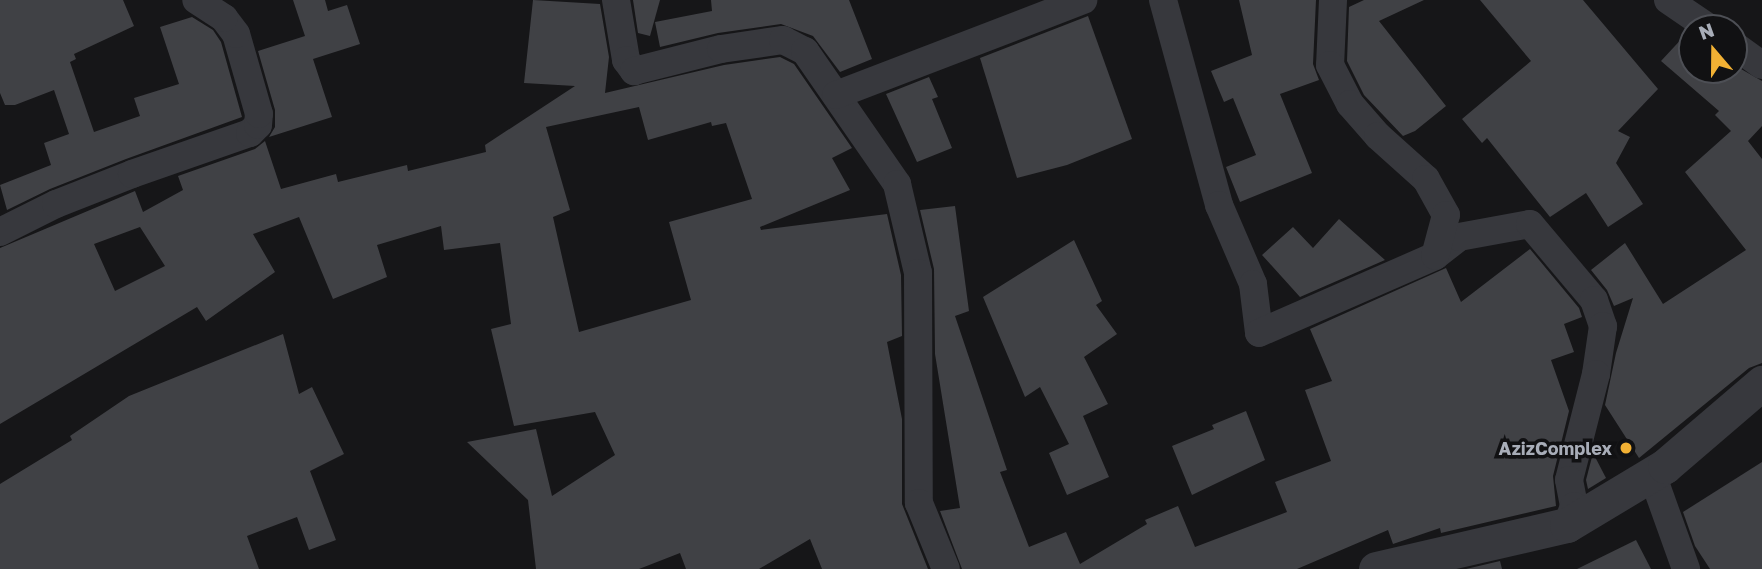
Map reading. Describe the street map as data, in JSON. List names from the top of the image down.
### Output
{
  "places": ["AzizComplex"],
  "north": "top"
}
